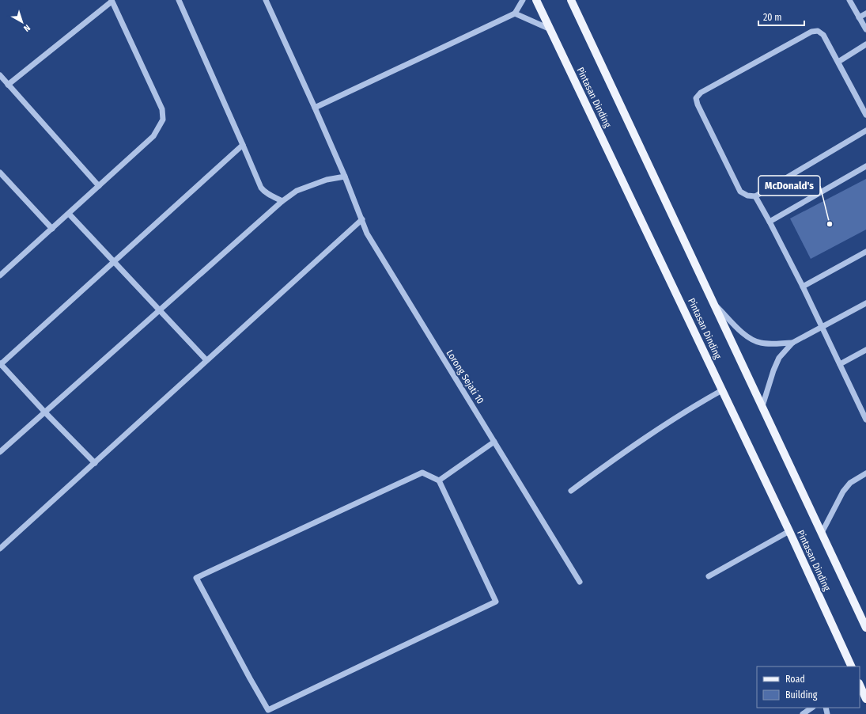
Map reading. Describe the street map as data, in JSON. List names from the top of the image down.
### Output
{
  "streets": {
    "main road": ["Pintasan Dinding"],
    "street": ["Lorong Sejati 10"]
  },
  "places": ["McDonald's"],
  "legend": ["Road", "Building"],
  "scale_bar": "20 m",
  "north": "bottom right"
}
